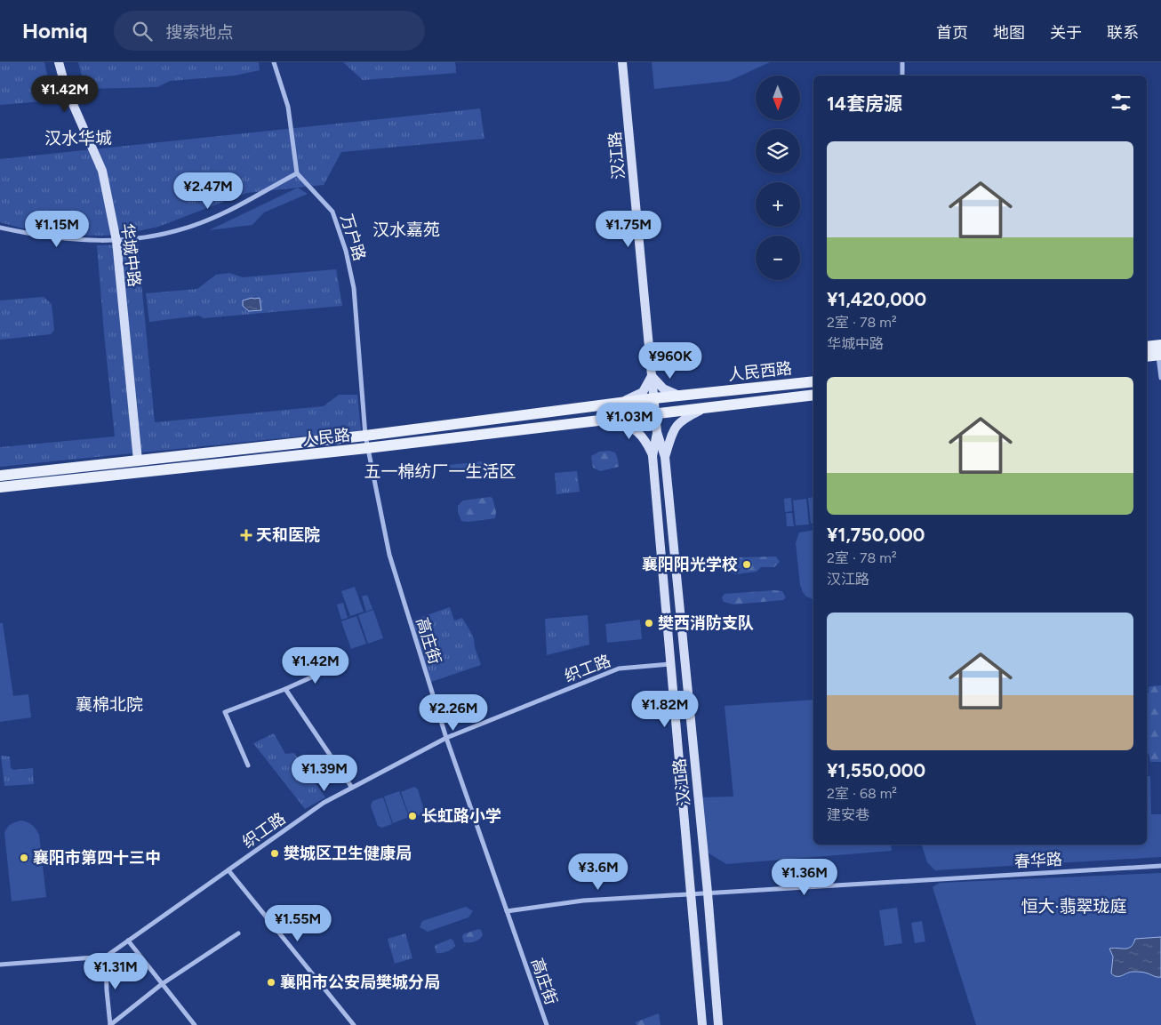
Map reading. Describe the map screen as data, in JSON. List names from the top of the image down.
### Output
{
  "streets": {
    "main road": [
      "汉江路",
      "华城中路",
      "人民西路",
      "人民路"
    ],
    "street": [
      "万户路",
      "高庄街",
      "织工路",
      "春华路"
    ]
  },
  "crossings": [
    ["汉江路", "人民西路"],
    ["汉江路", "人民路"],
    ["汉江路", "织工路"],
    ["汉江路", "春华路"],
    ["万户路", "人民路"],
    ["万户路", "高庄街"],
    ["华城中路", "人民路"],
    ["人民西路", "人民路"],
    ["人民路", "高庄街"],
    ["高庄街", "织工路"]
  ],
  "districts": [
    "汉水华城",
    "汉水嘉苑",
    "五一棉纺厂一生活区",
    "襄棉北院",
    "恒大·翡翠珑庭"
  ],
  "places": {
    "health": ["天和医院"],
    "other": [
      "襄阳阳光学校",
      "樊西消防支队",
      "长虹路小学",
      "樊城区卫生健康局",
      "襄阳市第四十三中",
      "襄阳市公安局樊城分局"
    ]
  },
  "north": "bottom",
  "page": {
    "header": "Homiq",
    "search": "搜索地点",
    "nav": [
      "首页",
      "地图",
      "关于",
      "联系"
    ],
    "map_buttons": ["+", "−"],
    "price": [
      "¥1.42M",
      "¥2.47M",
      "¥1.15M",
      "¥1.75M",
      "¥960K",
      "¥1.03M",
      "¥1.42M",
      "¥1.82M",
      "¥2.26M",
      "¥1.39M",
      "¥3.6M",
      "¥1.36M",
      "¥1.55M",
      "¥1.31M"
    ],
    "heading": "14套房源",
    "list": [
      {
        "name": "¥1,420,000",
        "note": "2室 · 78 m² · 华城中路"
      },
      {
        "name": "¥1,750,000",
        "note": "2室 · 78 m² · 汉江路"
      },
      {
        "name": "¥1,550,000",
        "note": "2室 · 68 m² · 建安巷"
      }
    ]
  }
}
